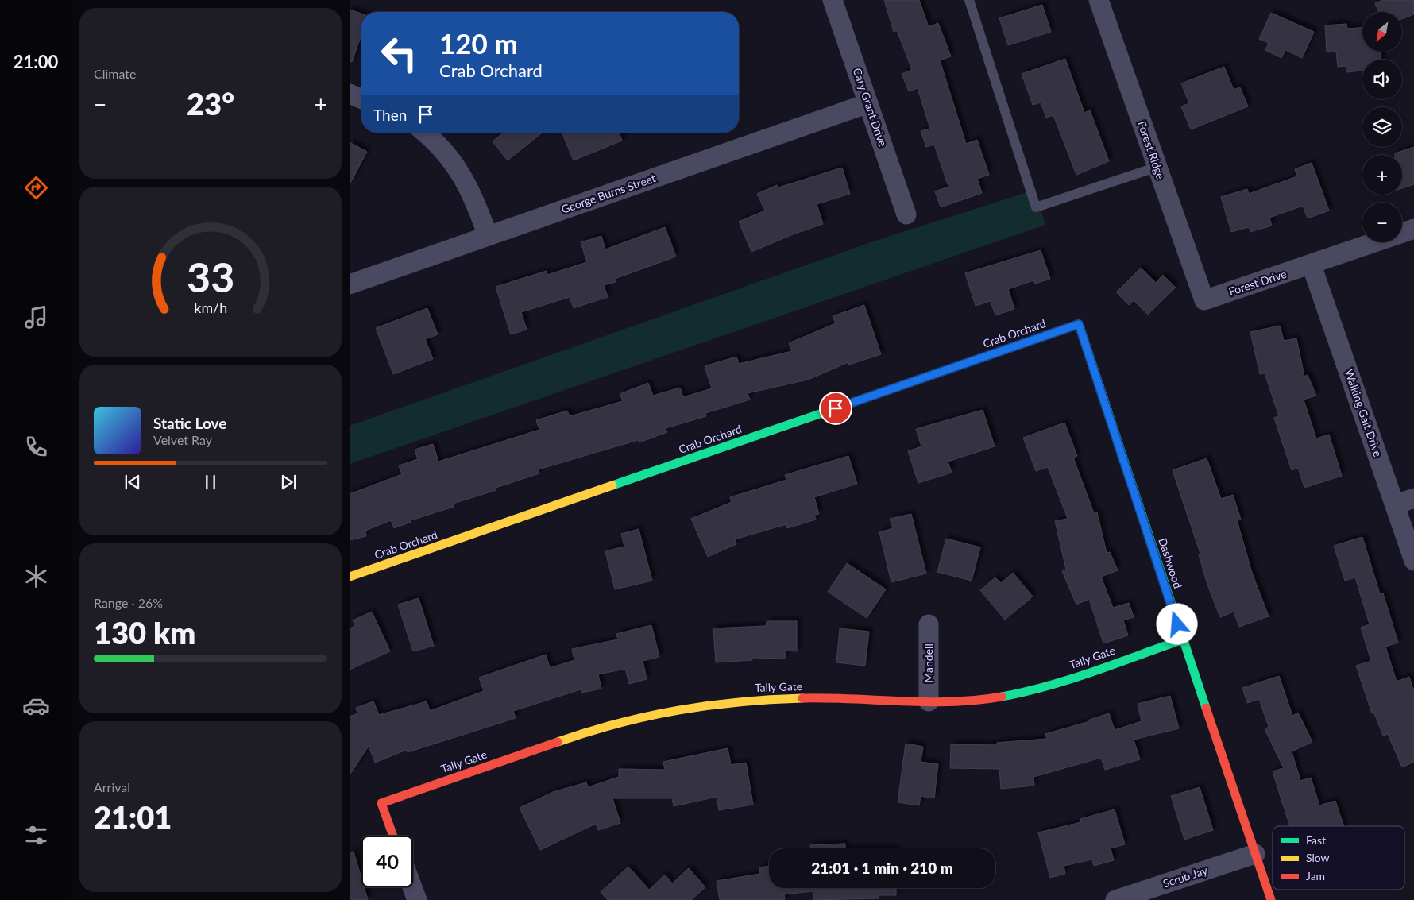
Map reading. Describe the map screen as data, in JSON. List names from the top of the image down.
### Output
{
  "streets": {
    "street": [
      "Cary Grant Drive",
      "Forest Ridge",
      "George Burns Street",
      "Forest Drive",
      "Crab Orchard",
      "Walking Gait Drive",
      "Dashwood",
      "Tally Gate",
      "Mandell",
      "Scrub Jay"
    ]
  },
  "crossings": [
    ["Cary Grant Drive", "George Burns Street"],
    ["Forest Ridge", "Forest Drive"],
    ["Forest Drive", "Walking Gait Drive"],
    ["Crab Orchard", "Dashwood"],
    ["Dashwood", "Tally Gate"],
    ["Dashwood", "Scrub Jay"],
    ["Tally Gate", "Mandell"]
  ],
  "legend": ["Fast", "Slow", "Jam"],
  "north": "bottom left",
  "page": {
    "tabs": "21:00",
    "tile": [
      "Climate",
      ["Range · 26%", "130 km"],
      ["Arrival", "21:01"]
    ],
    "map_buttons": ["+", "−"],
    "turn": ["120 m", "Crab Orchard"],
    "heat": ["−", "23°", "+"],
    "then": "Then",
    "song": ["Static Love", "Velvet Ray"],
    "limit": "40",
    "trip": "21:01 · 1 min · 210 m",
    "gauge": ["33", "km/h"]
  }
}
